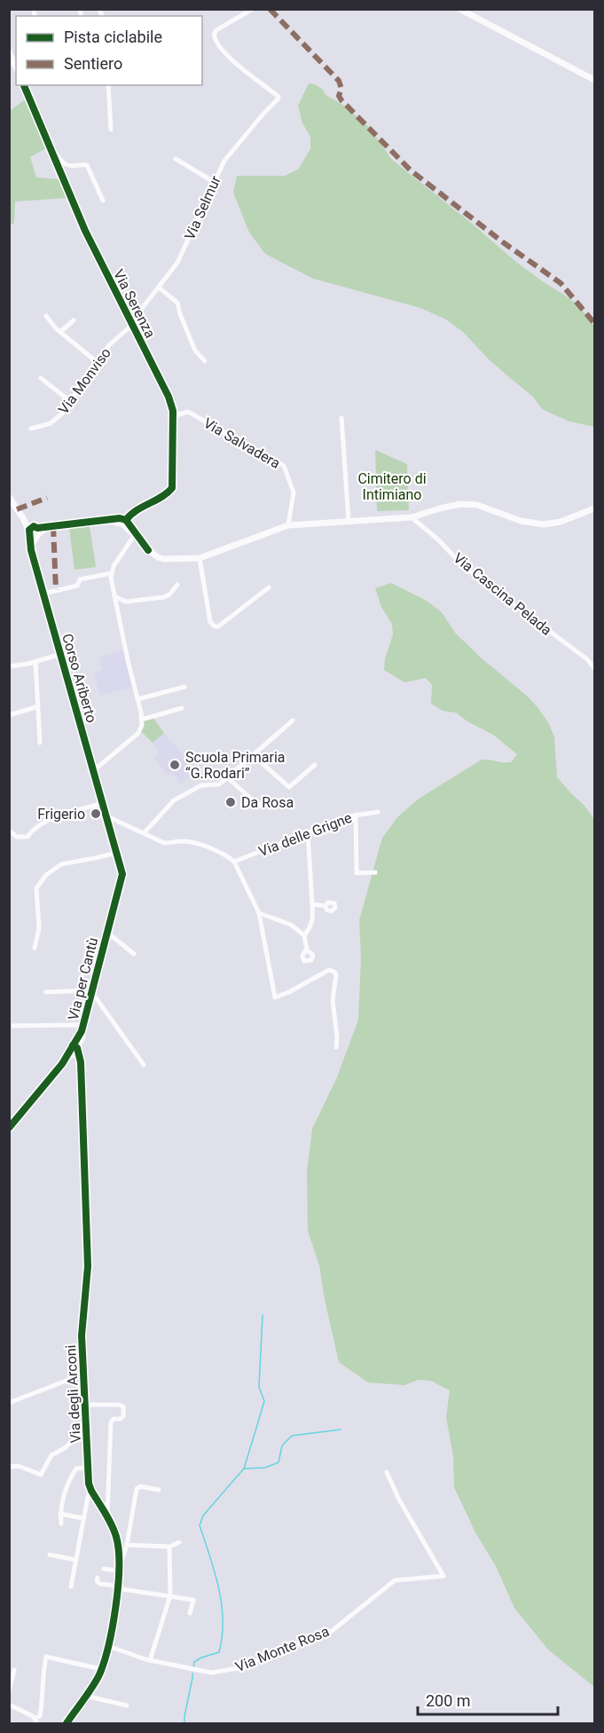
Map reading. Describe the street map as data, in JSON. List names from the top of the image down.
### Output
{
  "streets": {
    "street": [
      "Via Selmur",
      "Via Serenza",
      "Via Monviso",
      "Via Salvadera",
      "Via Cascina Pelada",
      "Corso Ariberto",
      "Via delle Grigne",
      "Via per Cantù",
      "Via degli Arconi",
      "Via Monte Rosa"
    ]
  },
  "crossings": [
    ["Via Selmur", "Via Serenza"],
    ["Via Selmur", "Via Monviso"],
    ["Via Serenza", "Via Monviso"],
    ["Via Serenza", "Via Salvadera"],
    ["Corso Ariberto", "Via per Cantù"],
    ["Via per Cantù", "Via degli Arconi"],
    ["Via degli Arconi", "Via Monte Rosa"]
  ],
  "parks": ["Cimitero di Intimiano"],
  "places": ["Scuola Primaria “G.Rodari”", "Da Rosa", "Frigerio"],
  "legend": ["Pista ciclabile", "Sentiero"],
  "scale_bar": "200 m"
}
